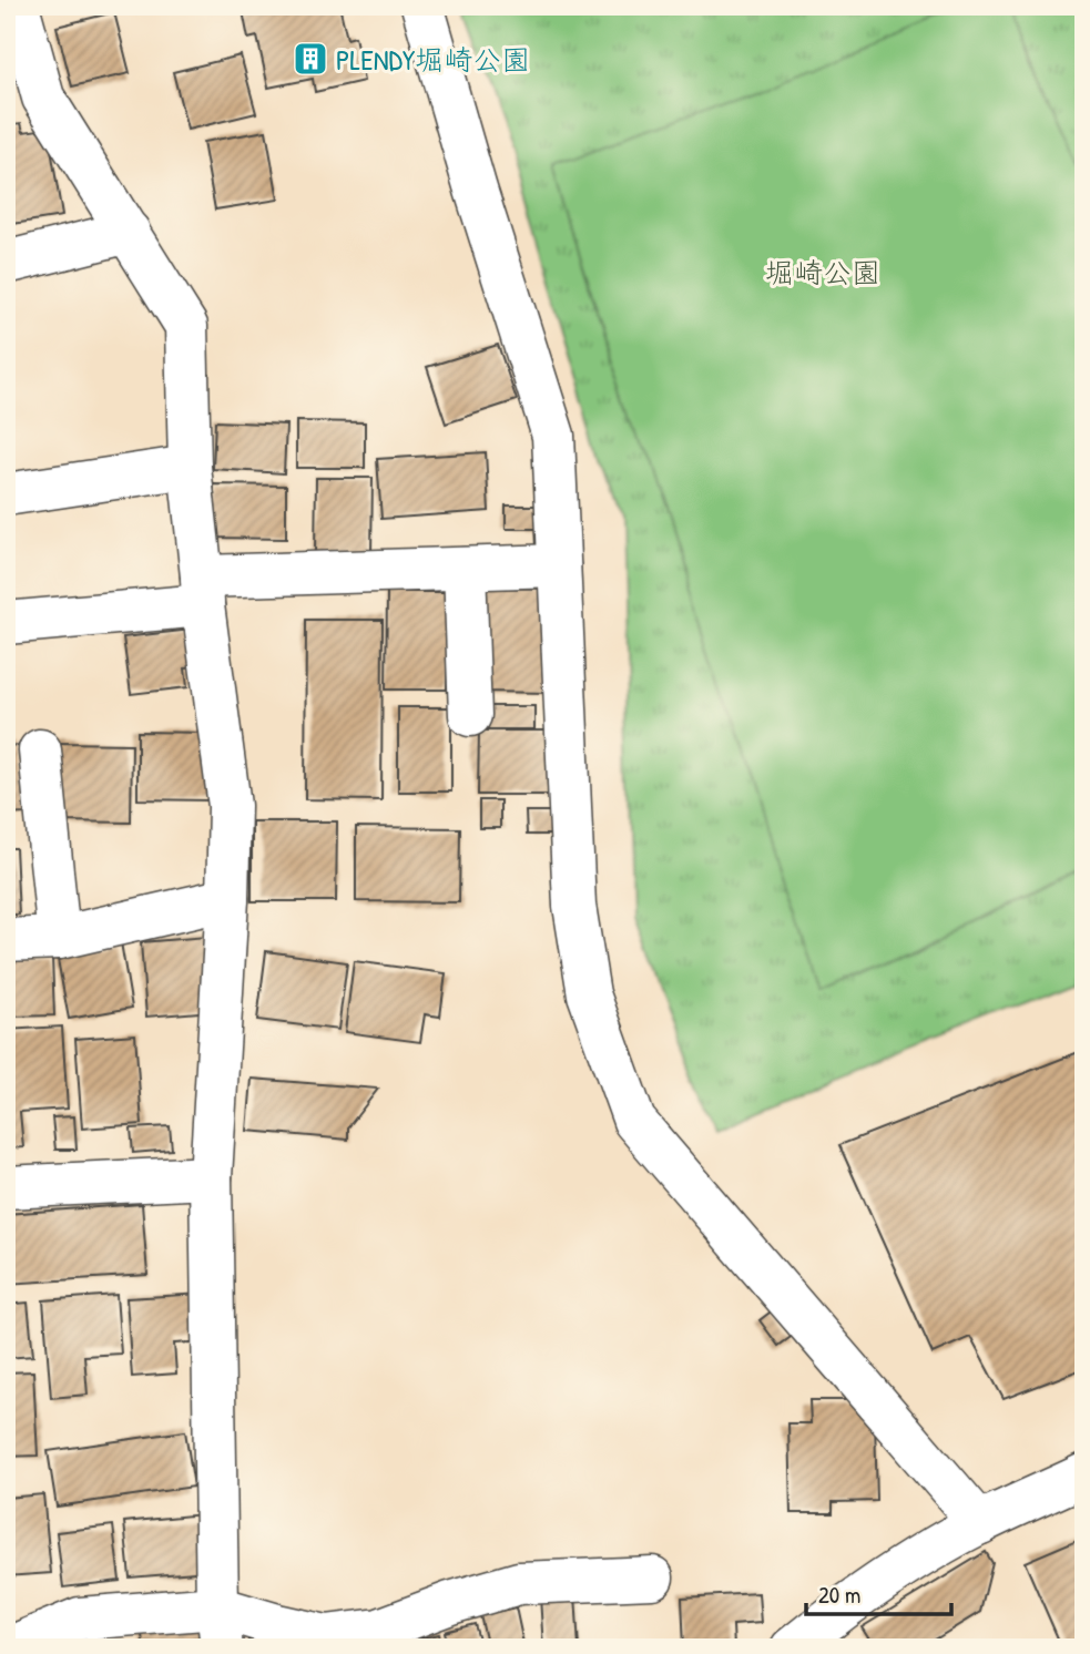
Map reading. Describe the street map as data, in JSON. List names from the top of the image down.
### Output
{
  "parks": ["堀崎公園"],
  "places": {
    "building": ["PLENDY堀崎公園"]
  },
  "scale_bar": "20 m"
}
